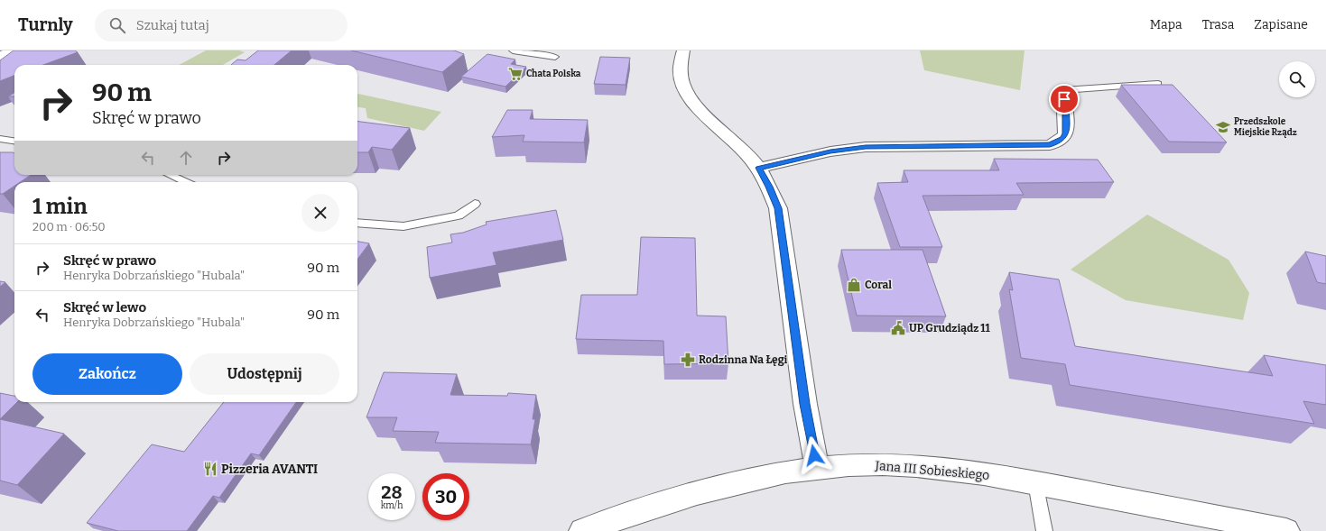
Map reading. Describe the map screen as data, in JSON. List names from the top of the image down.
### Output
{
  "streets": {
    "street": ["Jana III Sobieskiego"]
  },
  "places": {
    "supermarket": ["Chata Polska"],
    "school or university": ["Przedszkole Miejskie Rządz"],
    "shop": ["Coral"],
    "public building": ["UP Grudziądz 11"],
    "pharmacy": ["Rodzinna Na Łęgi"],
    "restaurant": ["Pizzeria AVANTI"]
  },
  "page": {
    "header": "Turnly",
    "search": "Szukaj tutaj",
    "nav": ["Mapa", "Trasa", "Zapisane"],
    "turn": ["90 m", "Skręć w prawo"],
    "heading": ["1 min", "200 m · 06:50"],
    "list": [
      {
        "name": "Skręć w prawo",
        "note": "Henryka Dobrzańskiego \"Hubala\"",
        "value": "90 m"
      },
      {
        "name": "Skręć w lewo",
        "note": "Henryka Dobrzańskiego \"Hubala\"",
        "value": "90 m"
      }
    ],
    "buttons": ["Zakończ", "Udostępnij"],
    "speed": "28 km/h",
    "limit": "30"
  }
}
